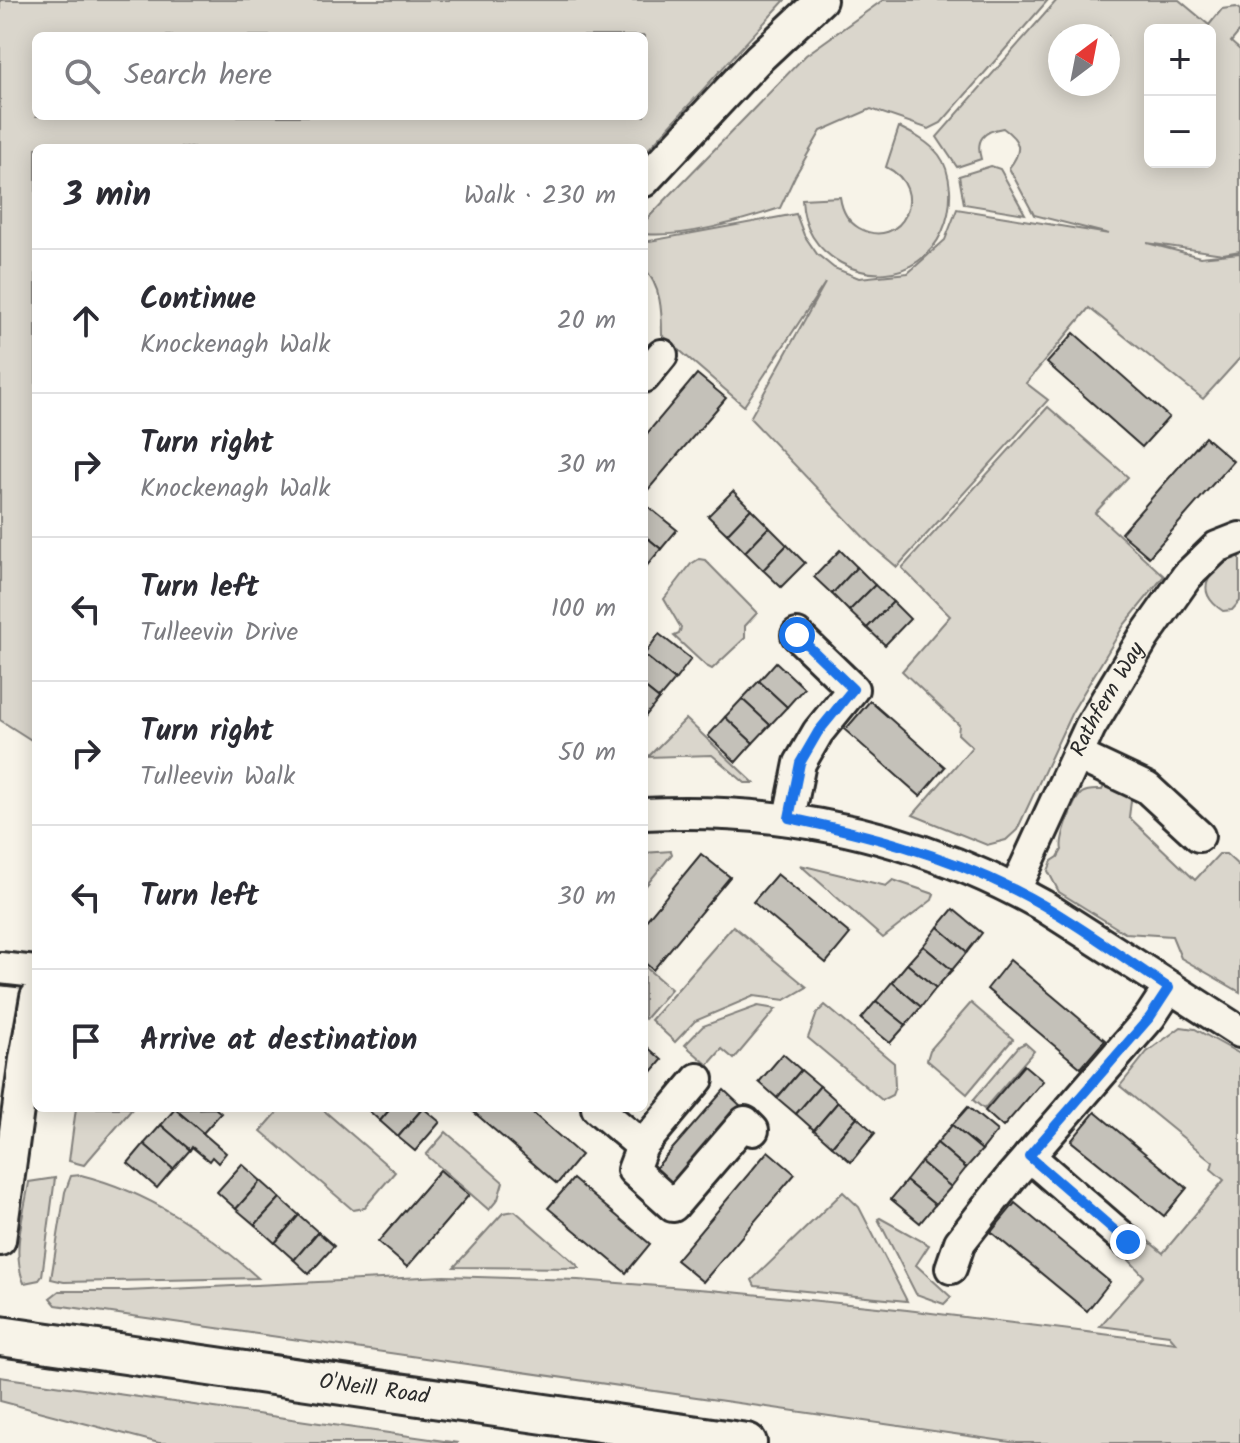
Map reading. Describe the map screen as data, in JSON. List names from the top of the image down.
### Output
{
  "streets": {
    "main road": ["O'Neill Road"],
    "street": ["Rathfern Way"]
  },
  "north": "top right",
  "page": {
    "map_buttons": ["+", "−"],
    "search": "Search here",
    "heading": ["3 min", "Walk · 230 m"],
    "list": [
      ["Continue", "Knockenagh Walk", "20 m"],
      ["Turn right", "Knockenagh Walk", "30 m"],
      ["Turn left", "Tulleevin Drive", "100 m"],
      ["Turn right", "Tulleevin Walk", "50 m"],
      ["Turn left", "30 m"],
      "Arrive at destination"
    ]
  }
}
